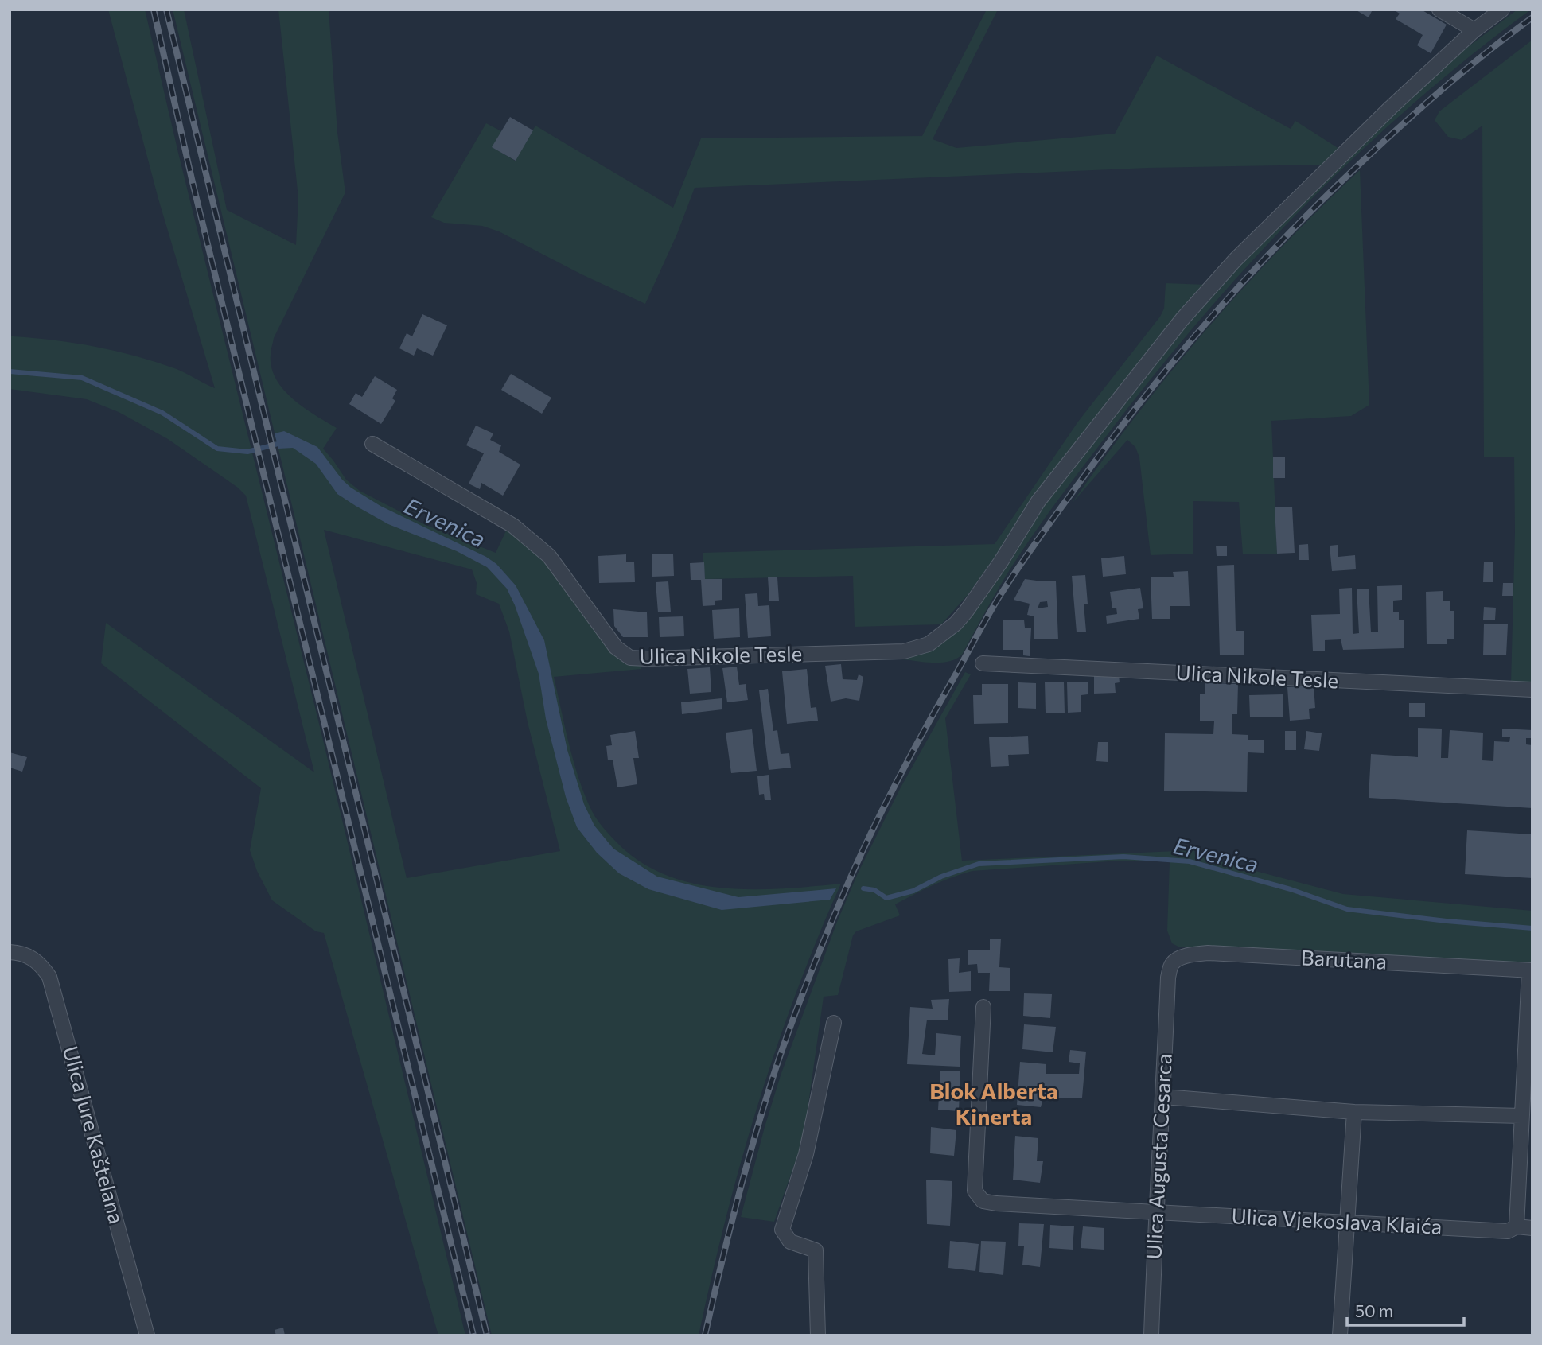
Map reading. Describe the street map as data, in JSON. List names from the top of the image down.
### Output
{
  "streets": {
    "street": [
      "Ulica Nikole Tesle",
      "Barutana",
      "Ulica Jure Kaštelana",
      "Ulica Augusta Cesarca",
      "Ulica Vjekoslava Klaića"
    ]
  },
  "crossings": [
    ["Barutana", "Ulica Augusta Cesarca"],
    ["Ulica Augusta Cesarca", "Ulica Vjekoslava Klaića"]
  ],
  "districts": ["Blok Alberta Kinerta"],
  "water": ["Ervenica"],
  "scale_bar": "50 m"
}
